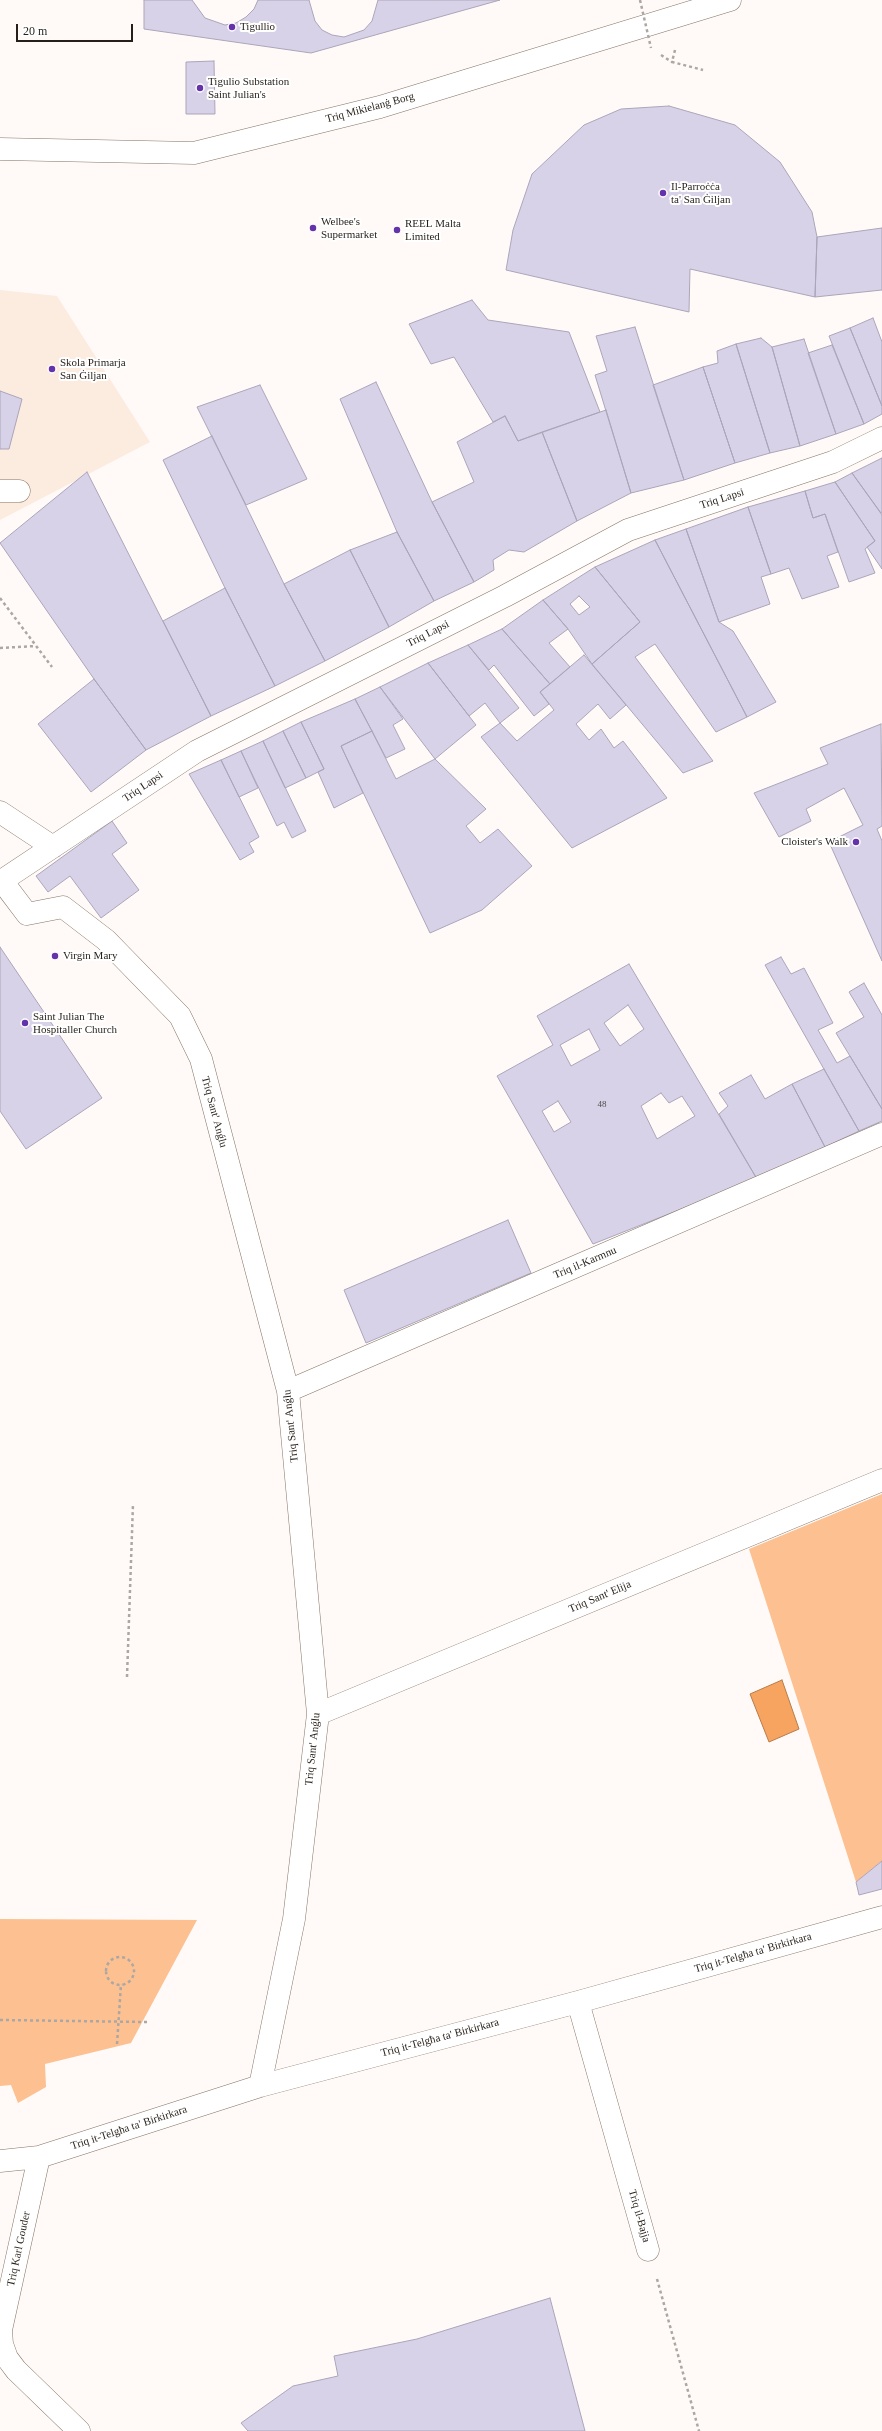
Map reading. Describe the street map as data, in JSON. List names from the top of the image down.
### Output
{
  "streets": {
    "street": [
      "Triq Mikielanġ Borg",
      "Triq Lapsi",
      "Triq Sant' Anǵlu",
      "Triq il-Karmnu",
      "Triq Sant' Elija",
      "Triq it-Telgħa ta' Birkirkara",
      "Triq il-Bajja",
      "Triq Karl Gouder"
    ]
  },
  "crossings": [
    ["Triq Lapsi", "Triq Sant' Anǵlu"],
    ["Triq Sant' Anǵlu", "Triq il-Karmnu"],
    ["Triq Sant' Anǵlu", "Triq Sant' Elija"],
    ["Triq Sant' Anǵlu", "Triq it-Telgħa ta' Birkirkara"],
    ["Triq it-Telgħa ta' Birkirkara", "Triq il-Bajja"],
    ["Triq it-Telgħa ta' Birkirkara", "Triq Karl Gouder"]
  ],
  "places": [
    "Tigullio",
    "Tigulio Substation Saint Julian's",
    "Il-Parroċċa ta' San Ġiljan",
    "Welbee's Supermarket",
    "REEL Malta Limited",
    "Skola Primarja San Ġiljan",
    "Cloister's Walk",
    "Virgin Mary",
    "Saint Julian The Hospitaller Church"
  ],
  "house_numbers": ["48"],
  "scale_bar": "20 m"
}
